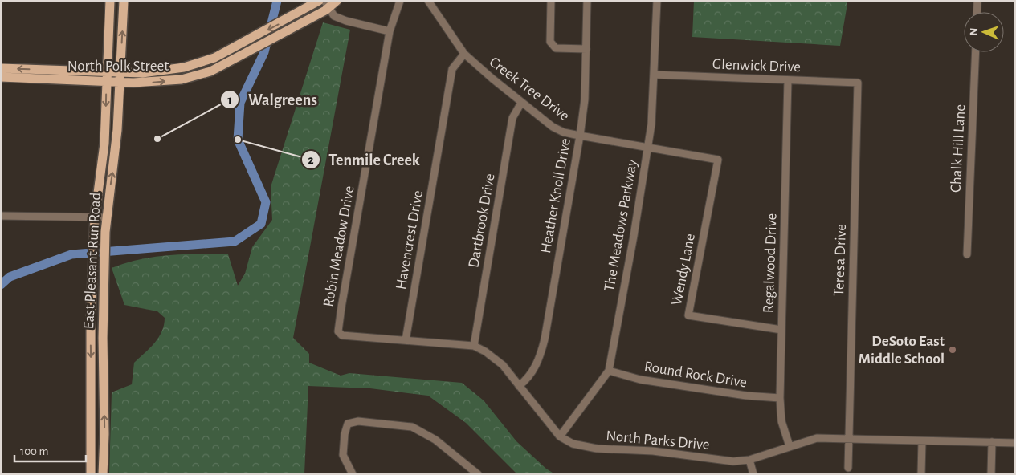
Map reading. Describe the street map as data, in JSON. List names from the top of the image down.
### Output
{
  "streets": {
    "main road": ["North Polk Street", "East Pleasant Run Road"],
    "street": [
      "Glenwick Drive",
      "Creek Tree Drive",
      "Chalk Hill Lane",
      "Heather Knoll Drive",
      "Dartbrook Drive",
      "The Meadows Parkway",
      "Havencrest Drive",
      "Robin Meadow Drive",
      "Teresa Drive",
      "Regalwood Drive",
      "Wendy Lane",
      "Round Rock Drive",
      "North Parks Drive"
    ]
  },
  "crossings": [
    ["North Polk Street", "East Pleasant Run Road"],
    ["Glenwick Drive", "The Meadows Parkway"],
    ["Glenwick Drive", "Teresa Drive"],
    ["Glenwick Drive", "Regalwood Drive"],
    ["Creek Tree Drive", "Heather Knoll Drive"],
    ["Creek Tree Drive", "Dartbrook Drive"],
    ["Creek Tree Drive", "The Meadows Parkway"],
    ["Creek Tree Drive", "Havencrest Drive"],
    ["Creek Tree Drive", "Wendy Lane"],
    ["Heather Knoll Drive", "North Parks Drive"],
    ["Dartbrook Drive", "North Parks Drive"],
    ["The Meadows Parkway", "Round Rock Drive"],
    ["The Meadows Parkway", "North Parks Drive"],
    ["Havencrest Drive", "North Parks Drive"],
    ["Robin Meadow Drive", "North Parks Drive"],
    ["Teresa Drive", "North Parks Drive"],
    ["Regalwood Drive", "Wendy Lane"],
    ["Regalwood Drive", "Round Rock Drive"],
    ["Regalwood Drive", "North Parks Drive"]
  ],
  "places": ["Walgreens", "Tenmile Creek", "DeSoto East Middle School"],
  "scale_bar": "100 m",
  "north": "left"
}
